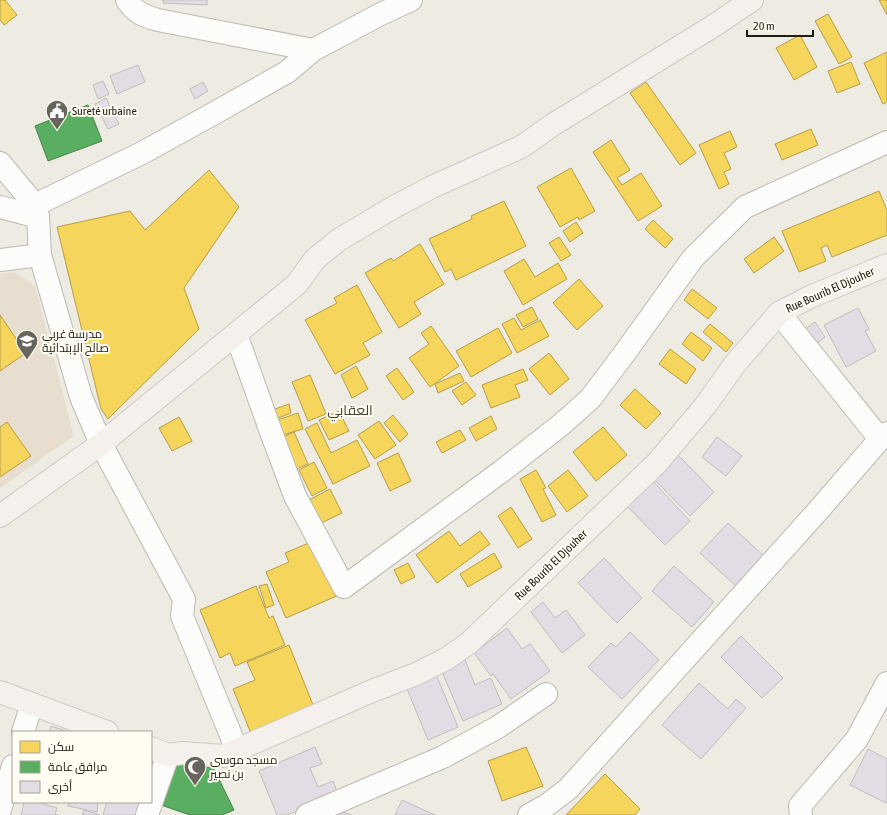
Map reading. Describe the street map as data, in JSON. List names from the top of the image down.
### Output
{
  "streets": {
    "main road": ["Rue Bourib El Djouher"]
  },
  "districts": ["العقابي"],
  "places": {
    "public building": ["Sureté urbaine"],
    "school or university": ["مدرسة غربي صالح الإبتدائية"],
    "mosque": ["مسجد موسى بن نصير"]
  },
  "legend": ["سكن", "مرافق عامة", "أخرى"],
  "scale_bar": "20 m"
}
